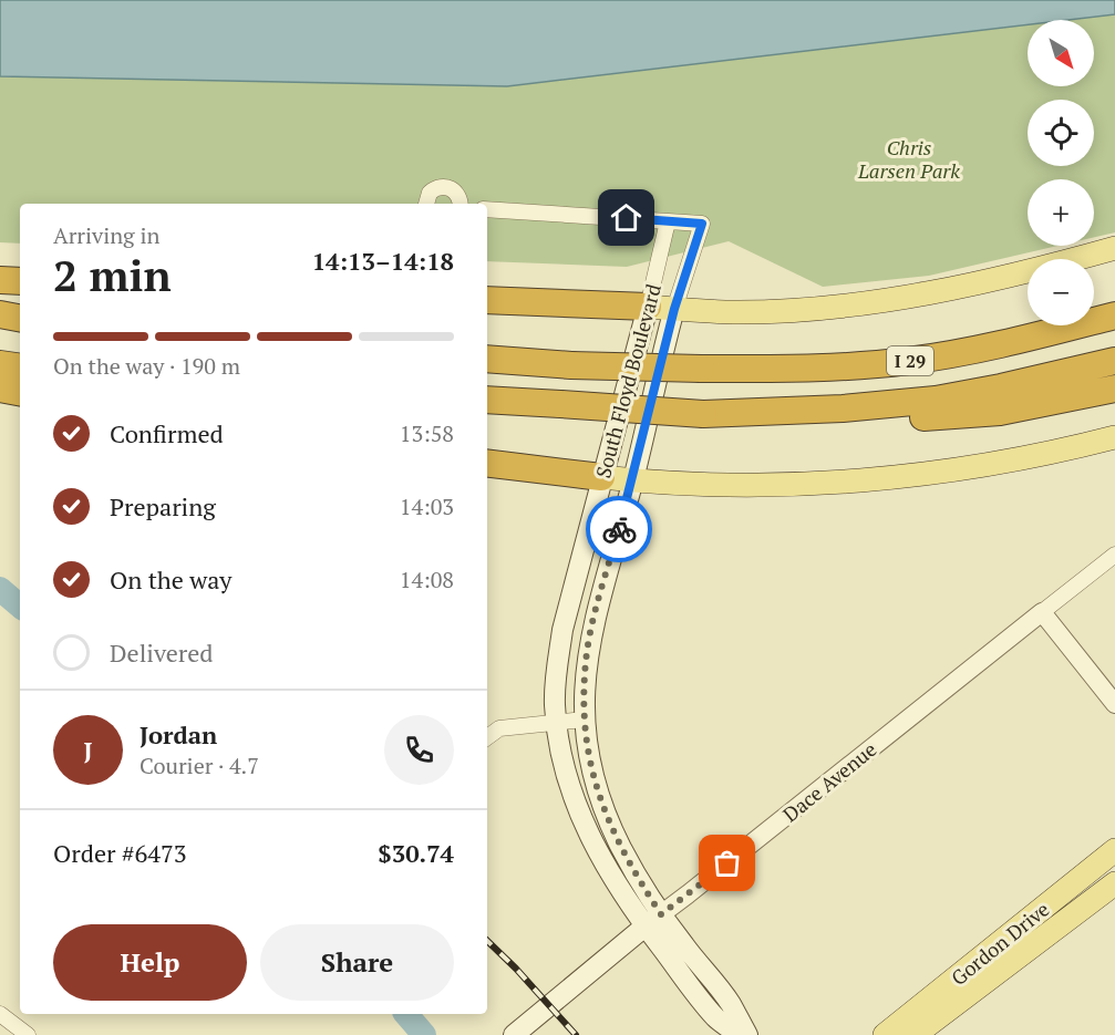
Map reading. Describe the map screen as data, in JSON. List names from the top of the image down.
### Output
{
  "streets": {
    "highway": ["I 29"],
    "main road": ["South Floyd Boulevard", "Dace Avenue", "Gordon Drive"]
  },
  "crossings": [
    ["South Floyd Boulevard", "Dace Avenue"]
  ],
  "parks": ["Chris Larsen Park"],
  "north": "bottom right",
  "page": {
    "map_buttons": ["+", "−"],
    "heading": ["2 min", "Arriving in", "14:13–14:18"],
    "panel": [
      "Jordan",
      "Courier · 4.7",
      "Order #6473",
      "$30.74"
    ],
    "bar": "On the way · 190 m",
    "list": [
      ["Confirmed", "13:58"],
      ["Preparing", "14:03"],
      ["On the way", "14:08"],
      "Delivered"
    ],
    "round": "J",
    "buttons": ["Help", "Share"]
  }
}
